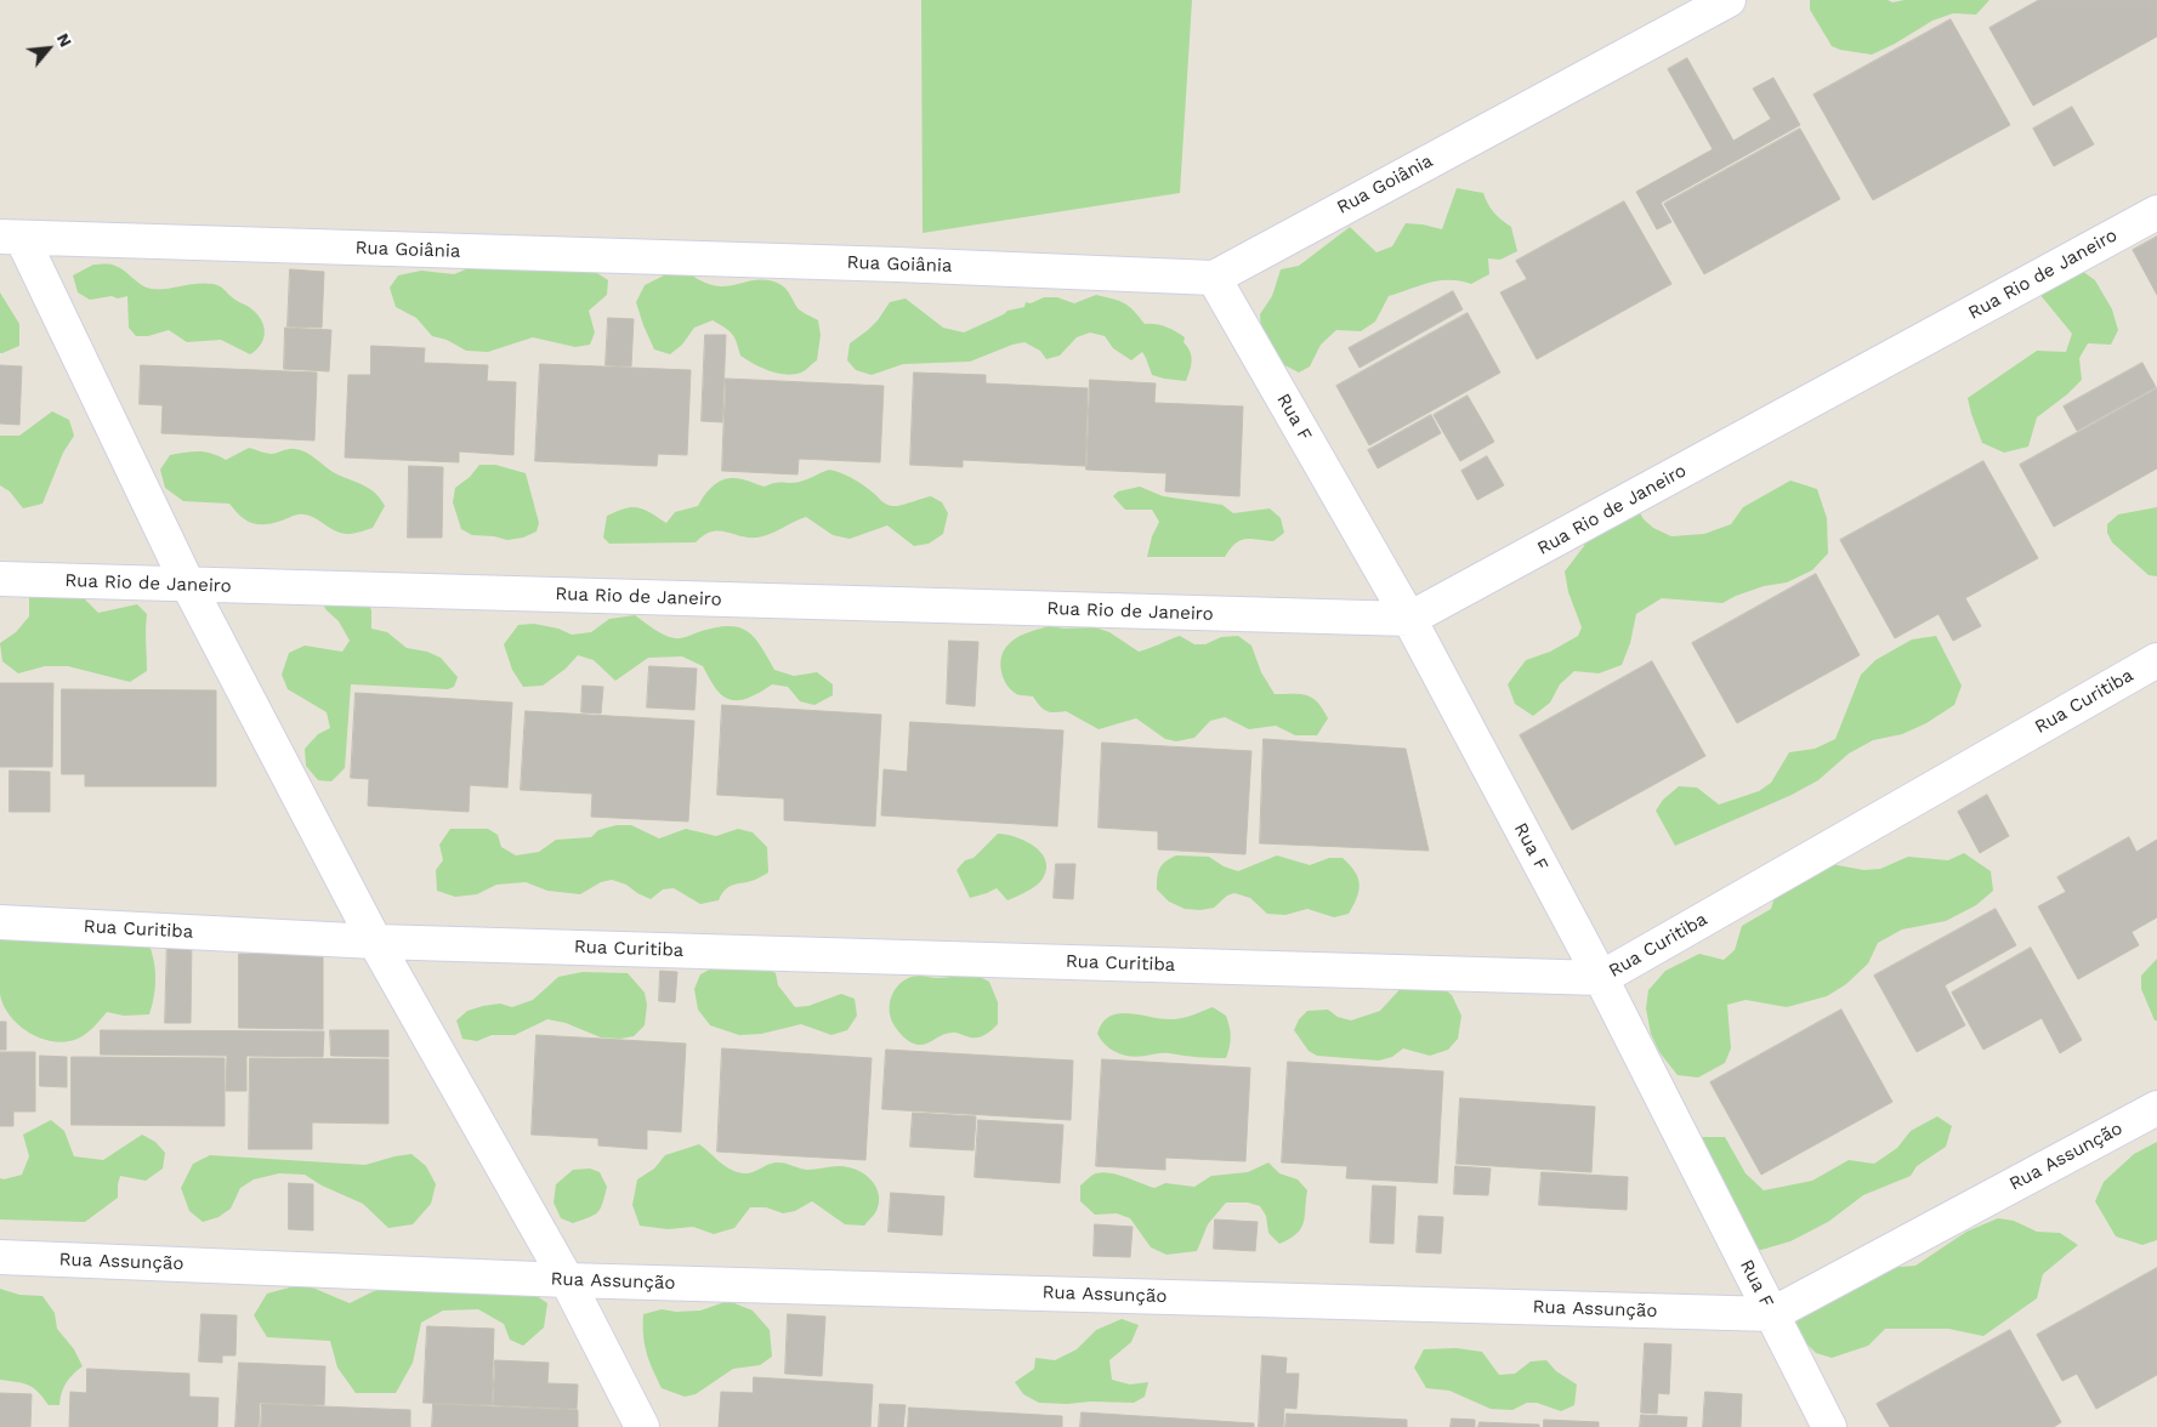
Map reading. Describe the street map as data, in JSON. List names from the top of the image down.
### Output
{
  "streets": {
    "street": [
      "Rua Goiânia",
      "Rua Rio de Janeiro",
      "Rua F",
      "Rua Curitiba",
      "Rua Assunção"
    ]
  },
  "crossings": [
    ["Rua Goiânia", "Rua F"],
    ["Rua Rio de Janeiro", "Rua F"],
    ["Rua F", "Rua Curitiba"],
    ["Rua F", "Rua Assunção"]
  ],
  "north": "top right"
}
